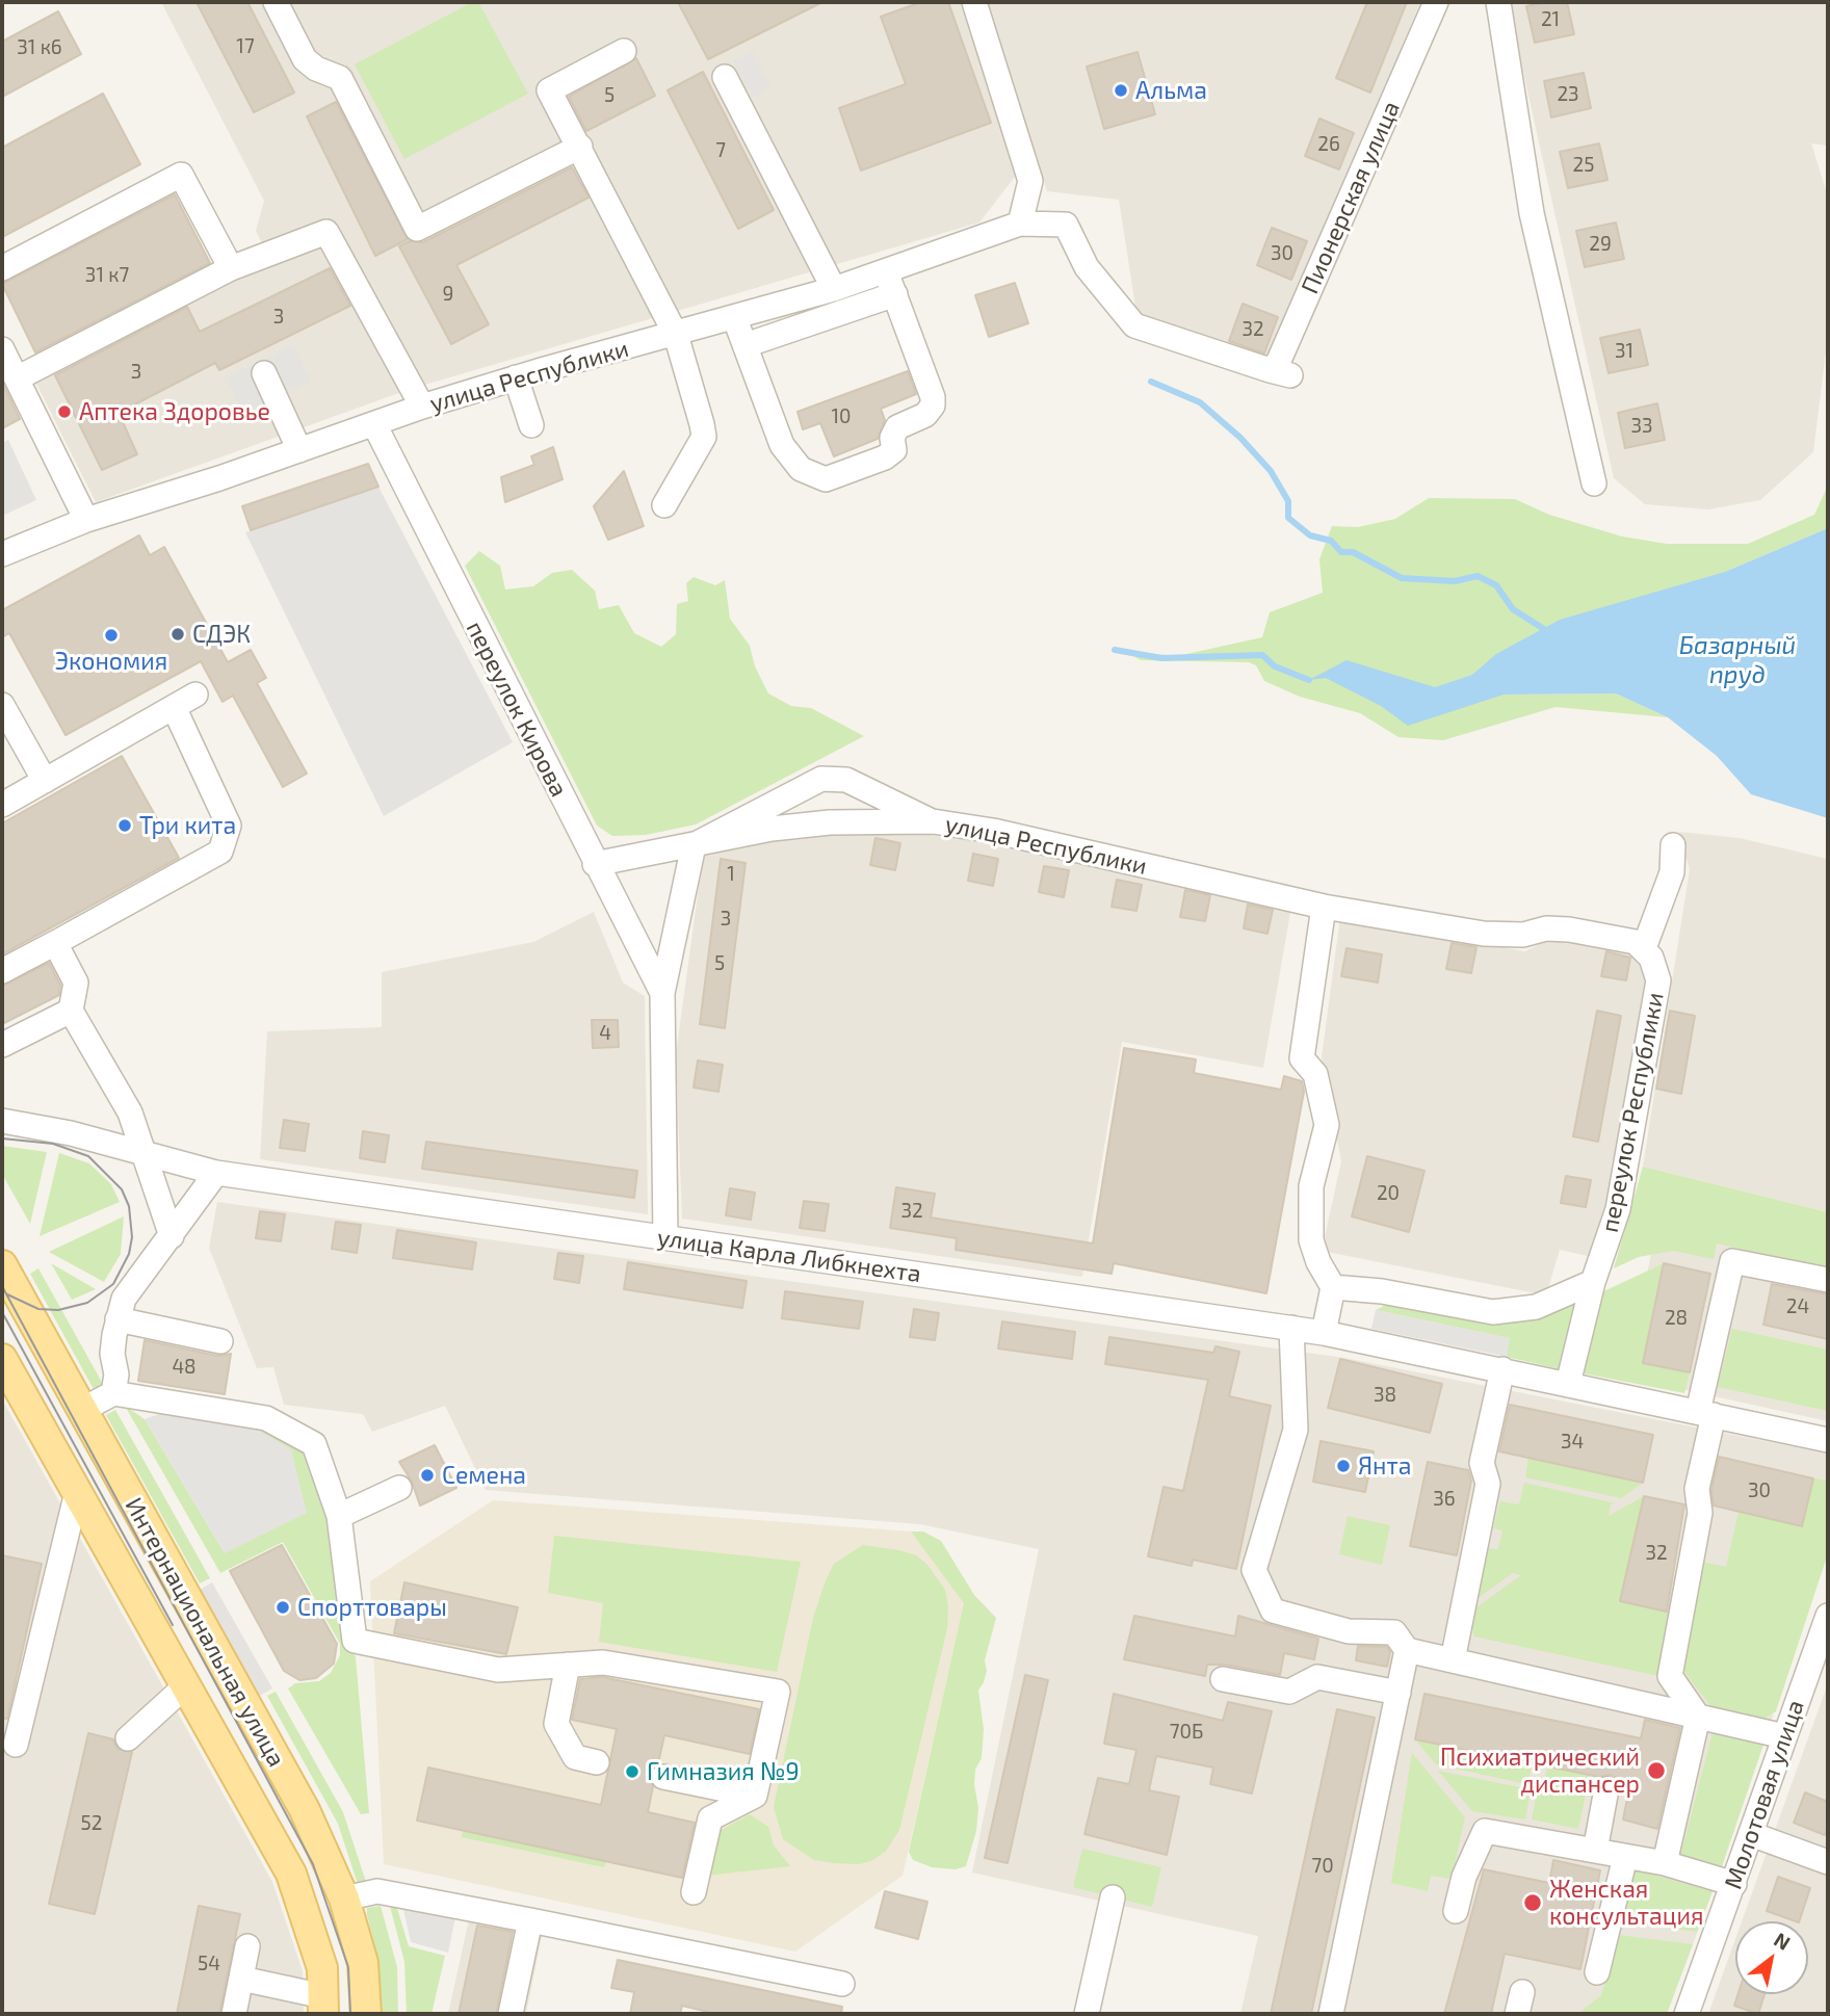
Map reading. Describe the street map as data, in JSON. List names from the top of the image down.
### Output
{
  "streets": {
    "main road": ["Интернациональная улица"],
    "street": [
      "Пионерская улица",
      "улица Республики",
      "переулок Кирова",
      "переулок Республики",
      "улица Карла Либкнехта",
      "Молотовая улица"
    ]
  },
  "crossings": [
    ["Пионерская улица", "улица Республики"],
    ["улица Республики", "переулок Кирова"],
    ["улица Республики", "переулок Республики"],
    ["переулок Кирова", "улица Карла Либкнехта"],
    ["переулок Республики", "улица Карла Либкнехта"]
  ],
  "water": ["Базарный пруд"],
  "places": [
    "Альма",
    "Аптека Здоровье",
    "СДЭК",
    "Экономия",
    "Три кита",
    "Янта",
    "Семена",
    "Спорттовары",
    "Психиатрический диспансер",
    "Гимназия №9",
    "Женская консультация"
  ],
  "house_numbers": [
    "21",
    "17",
    "31 к6",
    "23",
    "5",
    "26",
    "7",
    "25",
    "29",
    "30",
    "31 к7",
    "9",
    "3",
    "32",
    "31",
    "3",
    "10",
    "33",
    "1",
    "3",
    "5",
    "4",
    "20",
    "32",
    "24",
    "28",
    "48",
    "38",
    "34",
    "30",
    "36",
    "32",
    "70Б",
    "52",
    "70",
    "54"
  ],
  "north": "top right"
}
